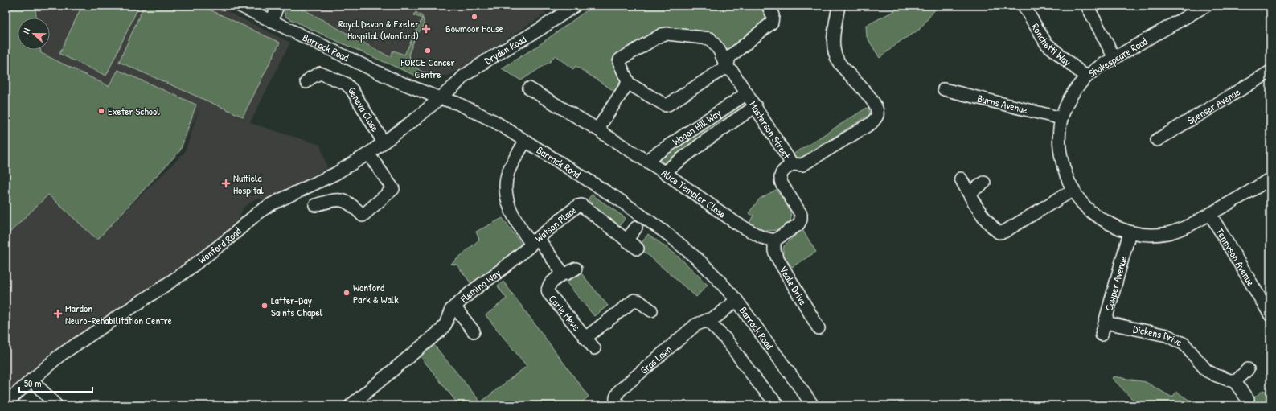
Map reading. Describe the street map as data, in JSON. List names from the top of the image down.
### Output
{
  "streets": {
    "street": [
      "Ronchetti Way",
      "Barrack Road",
      "Dryden Road",
      "Shakespeare Road",
      "Burns Avenue",
      "Spenser Avenue",
      "Geneva Close",
      "Wagon Hill Way",
      "Masterson Street",
      "Alice Templer Close",
      "Watson Place",
      "Wonford Road",
      "Tennyson Avenue",
      "Cowper Avenue",
      "Fleming Way",
      "Veale Drive",
      "Curie Mews",
      "Dickens Drive",
      "Gras Lawn"
    ]
  },
  "crossings": [
    ["Ronchetti Way", "Shakespeare Road"],
    ["Barrack Road", "Dryden Road"],
    ["Barrack Road", "Wonford Road"],
    ["Barrack Road", "Gras Lawn"],
    ["Dryden Road", "Wonford Road"],
    ["Shakespeare Road", "Burns Avenue"],
    ["Shakespeare Road", "Tennyson Avenue"],
    ["Shakespeare Road", "Cowper Avenue"],
    ["Geneva Close", "Wonford Road"],
    ["Wagon Hill Way", "Masterson Street"],
    ["Wagon Hill Way", "Alice Templer Close"],
    ["Alice Templer Close", "Veale Drive"],
    ["Watson Place", "Fleming Way"],
    ["Cowper Avenue", "Dickens Drive"]
  ],
  "places": {
    "other": [
      "Bowmoor House",
      "FORCE Cancer Centre",
      "Exeter School",
      "Wonford Park & Walk",
      "Latter-Day Saints Chapel"
    ],
    "health": ["Royal Devon & Exeter Hospital (Wonford)", "Nuffield Hospital", "Mardon Neuro-Rehabilitation Centre"]
  },
  "scale_bar": "50 m",
  "north": "left"
}
